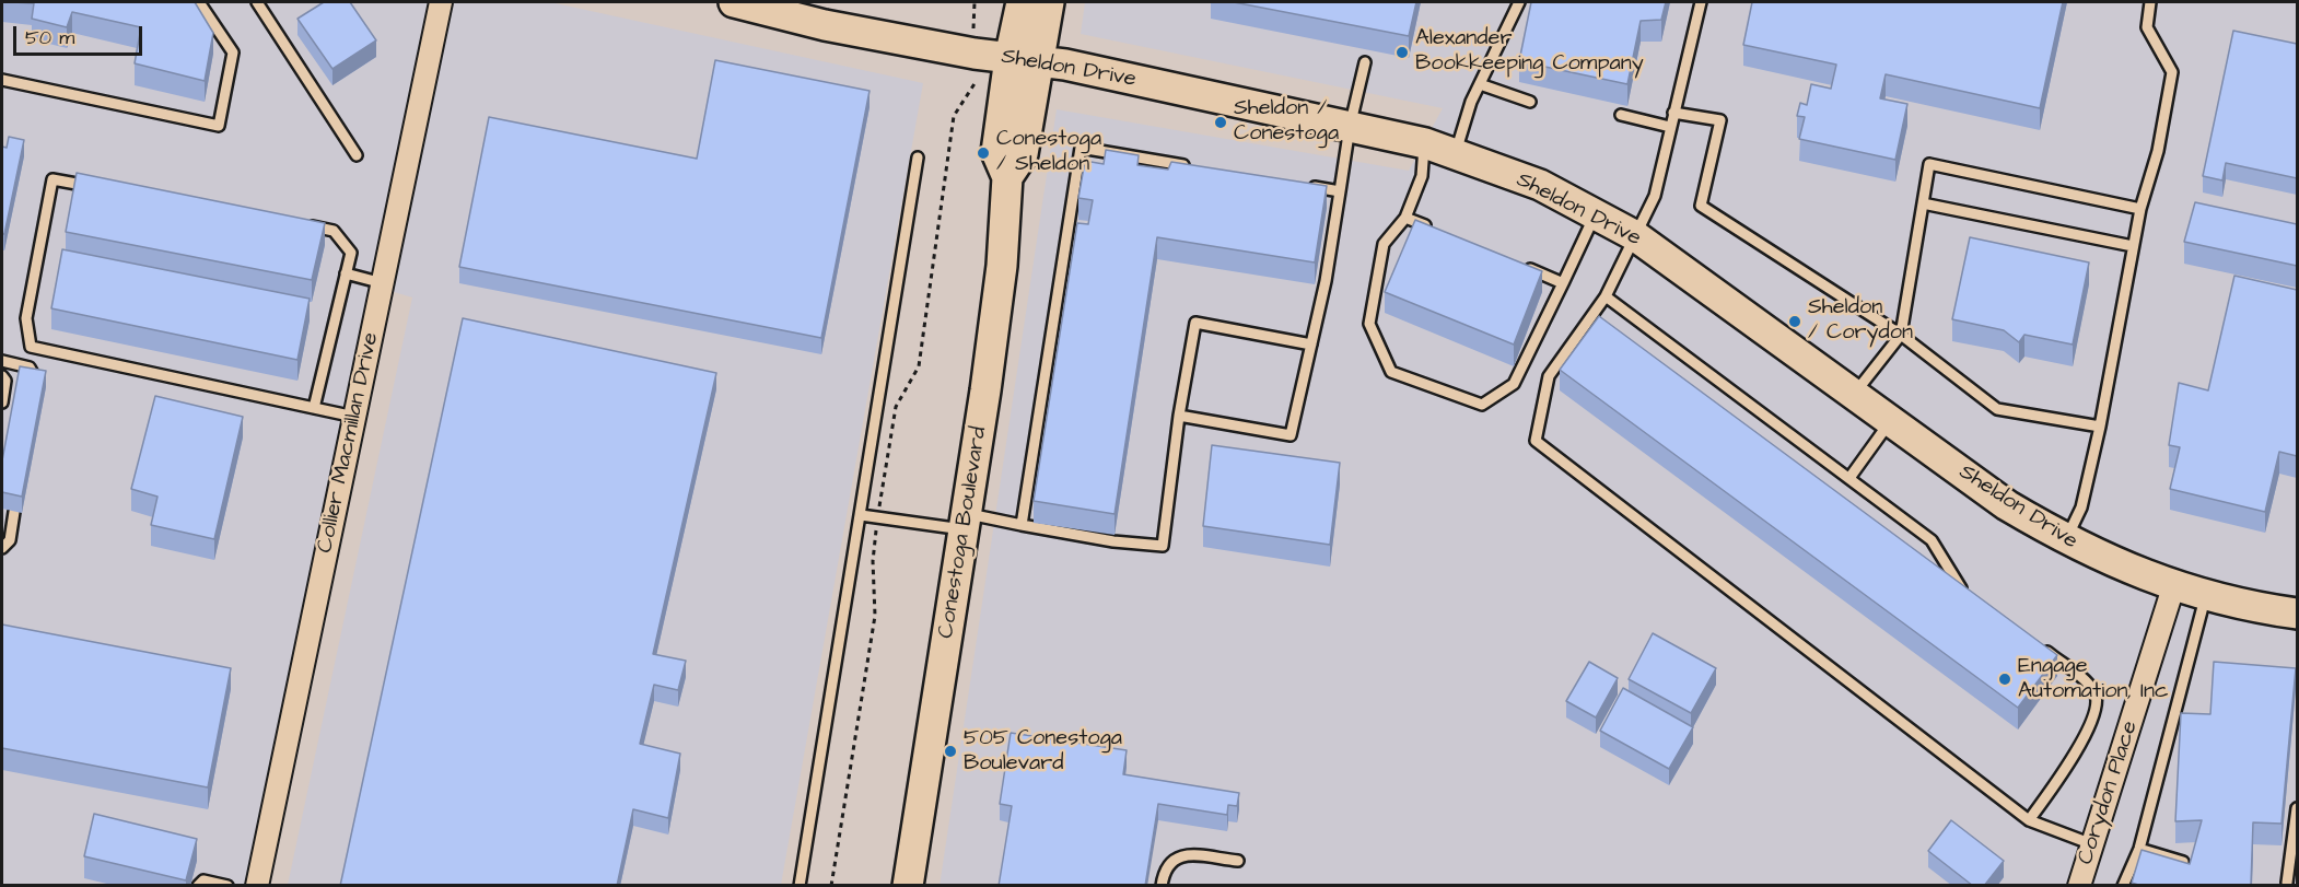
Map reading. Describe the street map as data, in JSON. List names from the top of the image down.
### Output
{
  "streets": {
    "street": [
      "Sheldon Drive",
      "Collier Macmillan Drive",
      "Conestoga Boulevard",
      "Corydon Place"
    ]
  },
  "crossings": [
    ["Sheldon Drive", "Conestoga Boulevard"],
    ["Sheldon Drive", "Corydon Place"]
  ],
  "places": [
    "Alexander Bookkeeping Company",
    "Sheldon / Conestoga",
    "Conestoga / Sheldon",
    "Sheldon / Corydon",
    "Engage Automation, Inc",
    "505 Conestoga Boulevard"
  ],
  "scale_bar": "50 m"
}
